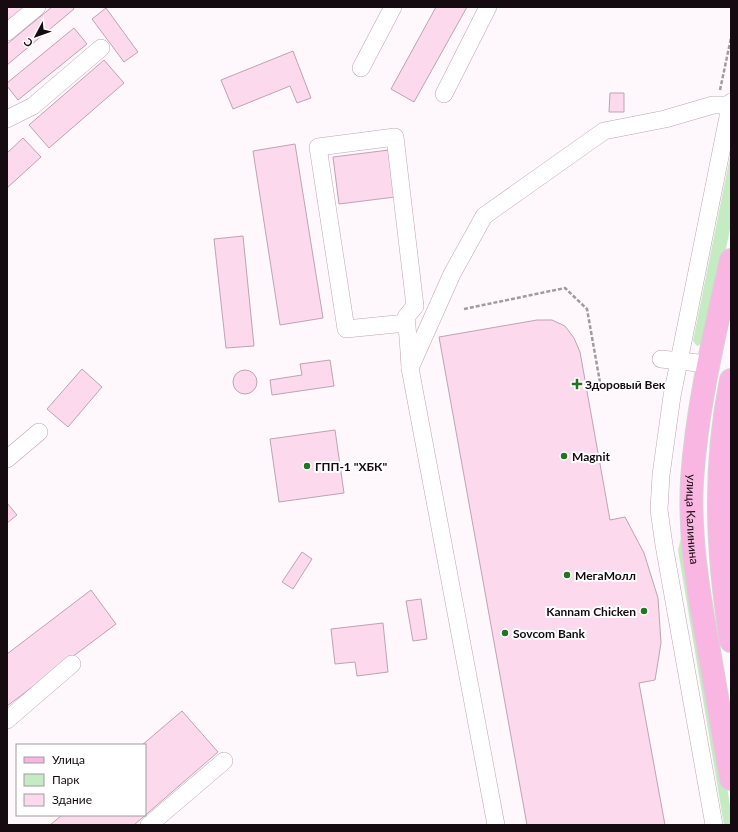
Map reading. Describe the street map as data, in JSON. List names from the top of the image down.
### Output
{
  "streets": {
    "main road": ["улица Калинина"]
  },
  "places": {
    "health": ["Здоровый Век"],
    "other": [
      "Magnit",
      "ГПП-1 \"ХБК\"",
      "МегаМолл",
      "Kannam Chicken",
      "Sovcom Bank"
    ]
  },
  "legend": ["Улица", "Парк", "Здание"],
  "north": "bottom left"
}
